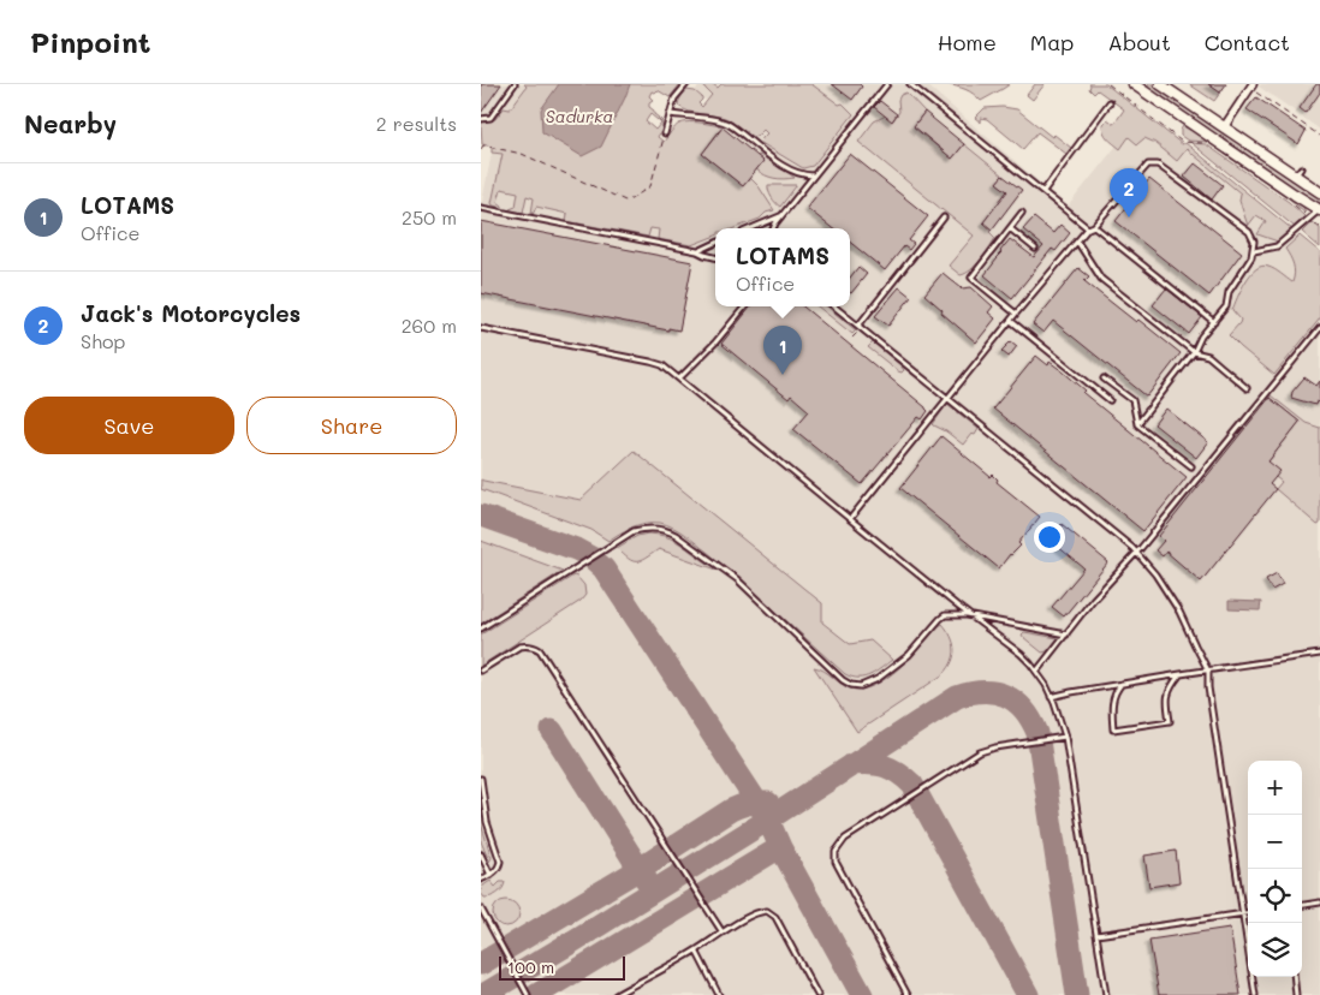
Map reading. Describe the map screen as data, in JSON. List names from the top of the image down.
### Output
{
  "water": ["Sadurka"],
  "scale_bar": "100 m",
  "page": {
    "header": "Pinpoint",
    "nav": [
      "Home",
      "Map",
      "About",
      "Contact"
    ],
    "heading": ["Nearby", "2 results"],
    "list": [
      {
        "mark": "1",
        "name": "LOTAMS",
        "note": "Office",
        "value": "250 m"
      },
      {
        "mark": "2",
        "name": "Jack's Motorcycles",
        "note": "Shop",
        "value": "260 m"
      }
    ],
    "pins": ["2", "1"],
    "popup": ["LOTAMS", "Office"],
    "buttons": ["Save", "Share"],
    "map_buttons": ["+", "−"],
    "scale": "100 m"
  }
}
